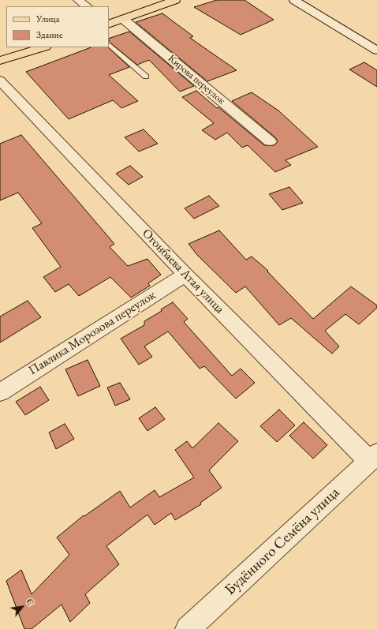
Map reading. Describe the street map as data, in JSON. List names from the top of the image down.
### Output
{
  "streets": {
    "street": [
      "Кирова переулок",
      "Огонбаева Атая улица",
      "Павлика Морозова переулок",
      "Будённого Семёна улица"
    ]
  },
  "crossings": [
    ["Огонбаева Атая улица", "Павлика Морозова переулок"],
    ["Огонбаева Атая улица", "Будённого Семёна улица"]
  ],
  "legend": ["Улица", "Здание"],
  "north": "top right"
}
